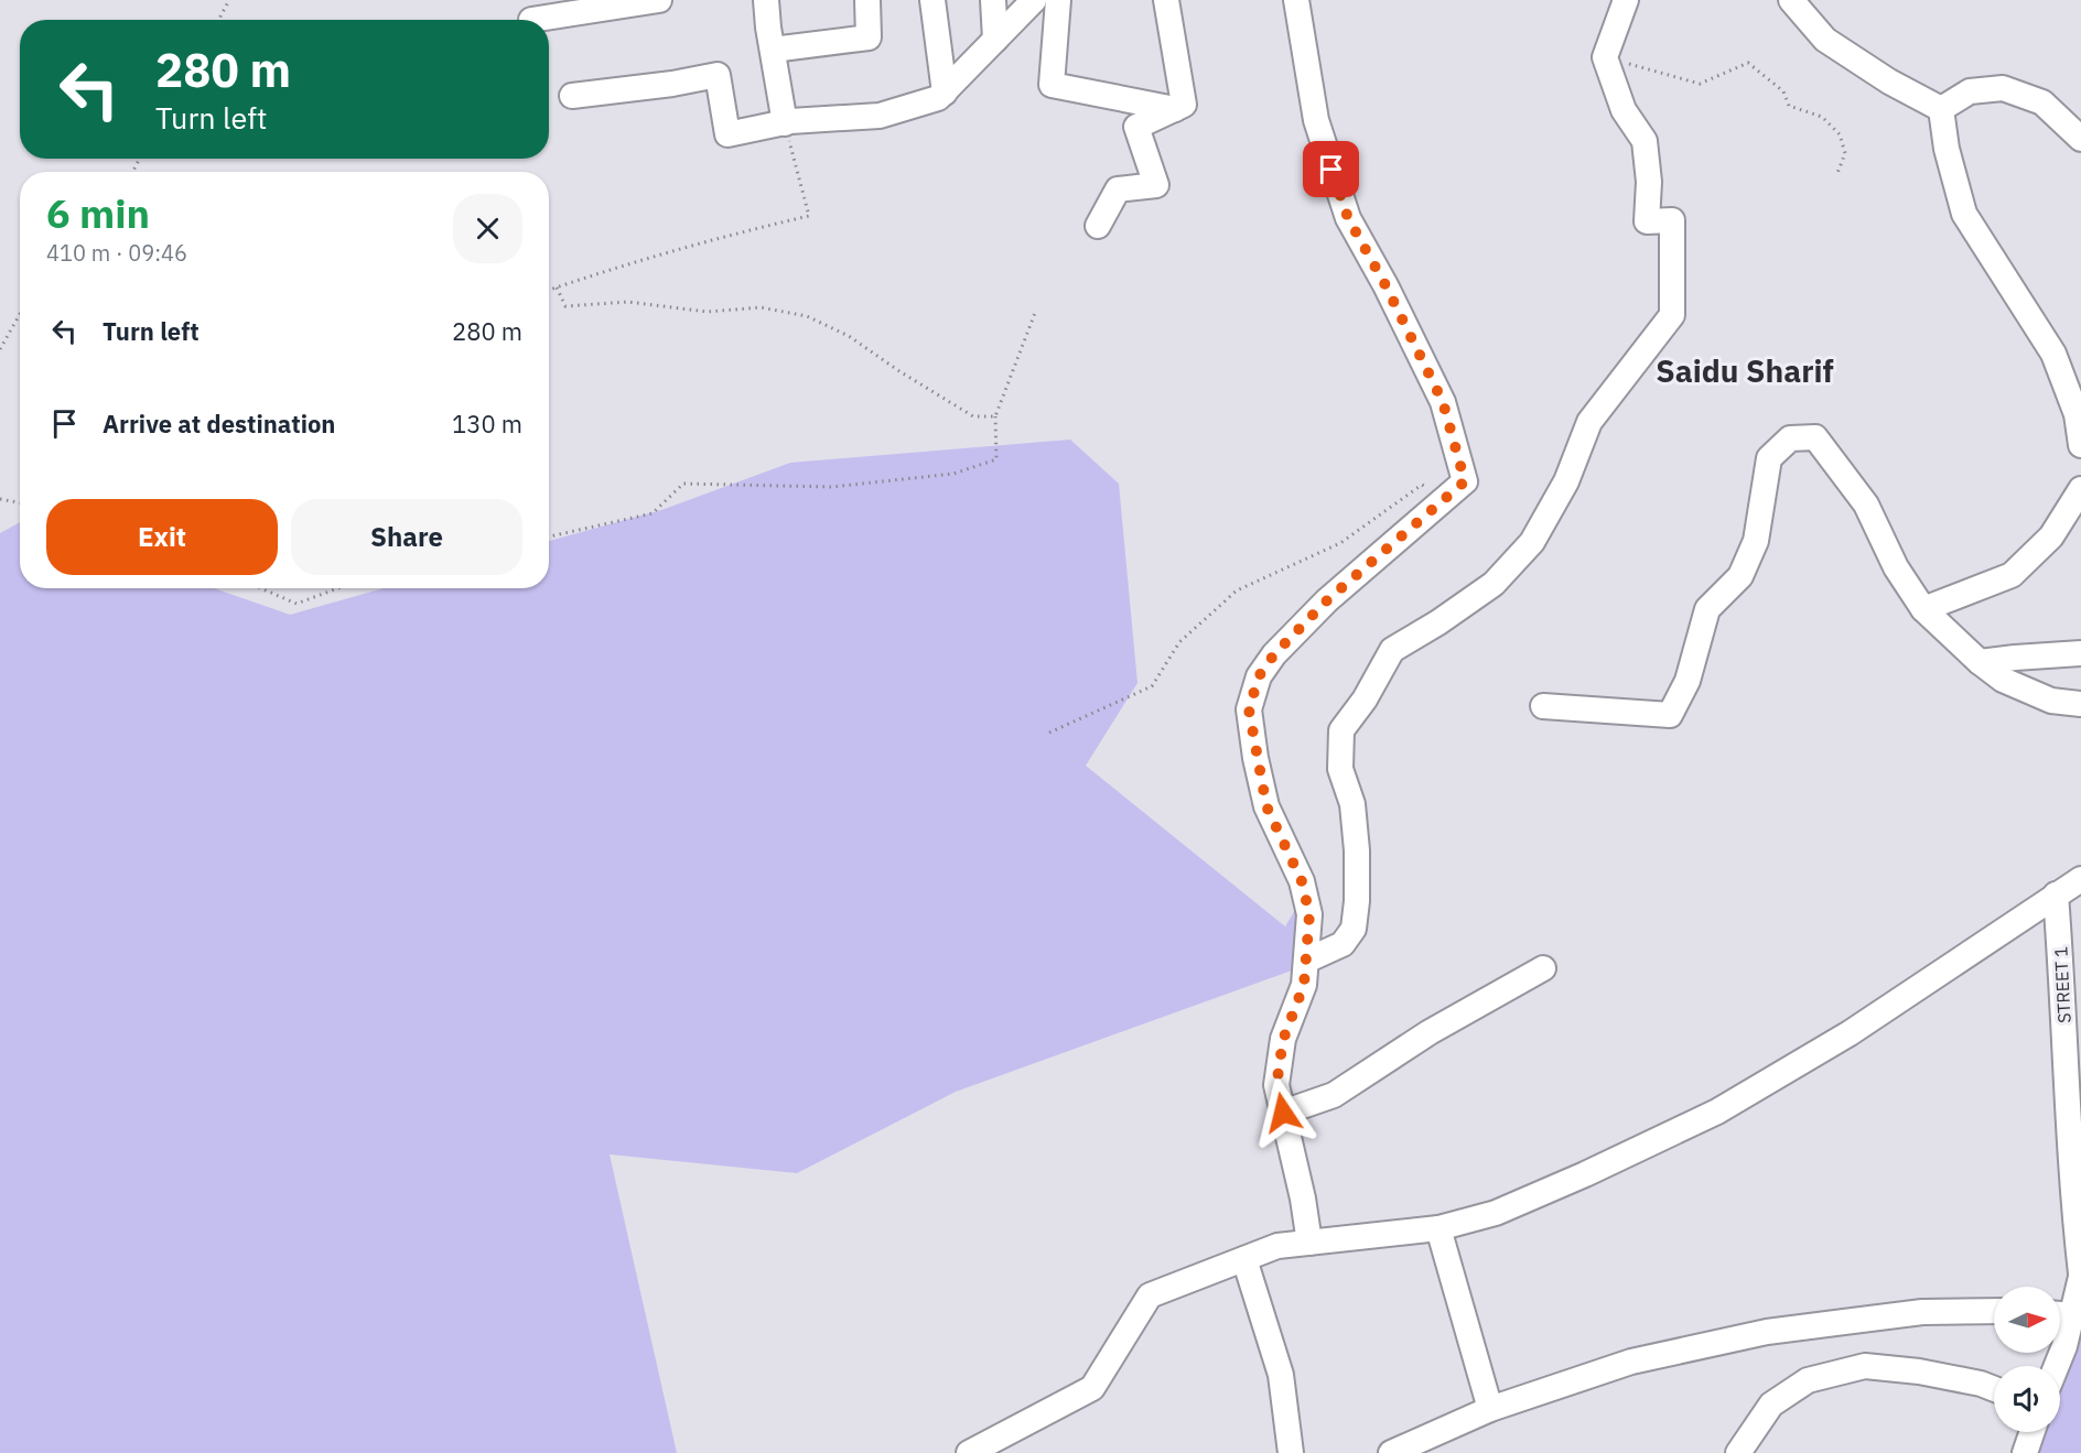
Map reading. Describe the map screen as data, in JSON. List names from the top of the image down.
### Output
{
  "streets": {
    "street": ["STREET 1"]
  },
  "districts": ["Saidu Sharif"],
  "north": "right",
  "page": {
    "turn": ["280 m", "Turn left"],
    "heading": ["6 min", "410 m · 09:46"],
    "list": [
      {
        "name": "Turn left",
        "value": "280 m"
      },
      {
        "name": "Arrive at destination",
        "value": "130 m"
      }
    ],
    "buttons": ["Exit", "Share"]
  }
}
